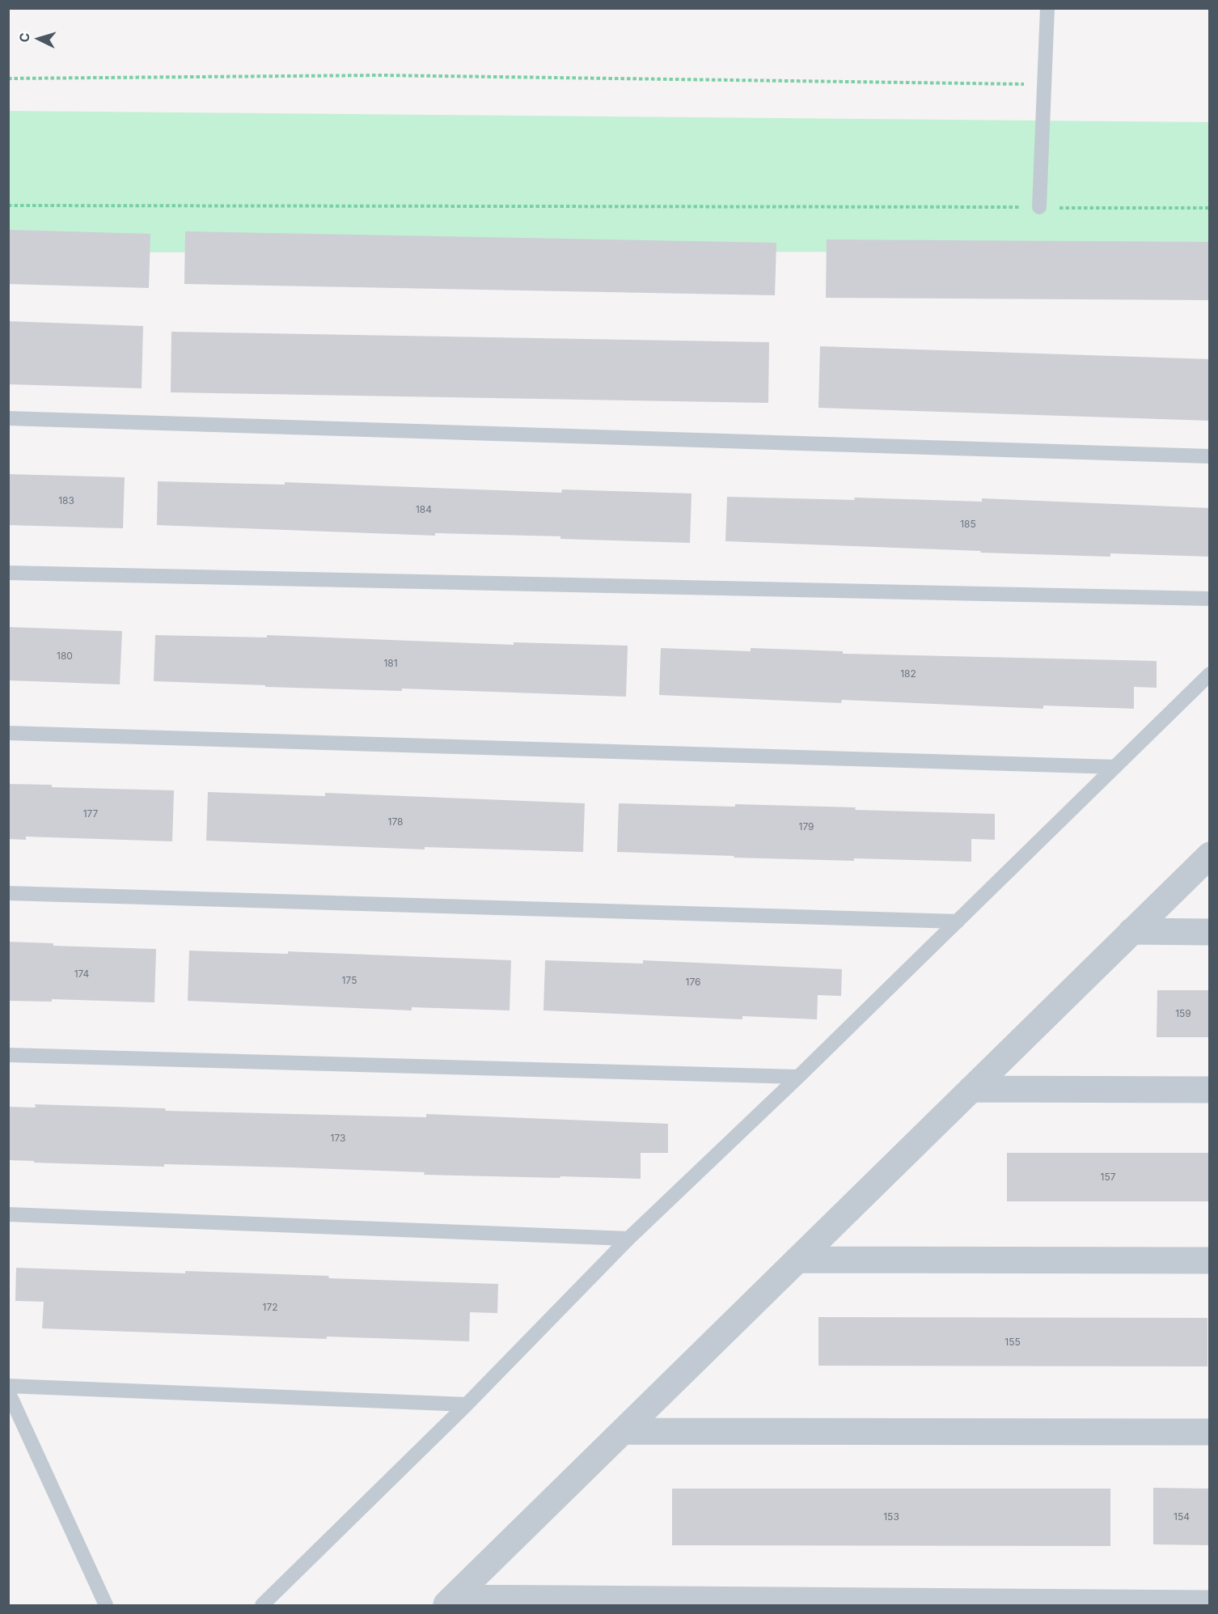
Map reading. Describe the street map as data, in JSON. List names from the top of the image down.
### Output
{
  "house_numbers": [
    "183",
    "184",
    "185",
    "180",
    "181",
    "182",
    "177",
    "178",
    "179",
    "174",
    "175",
    "176",
    "159",
    "173",
    "157",
    "172",
    "155",
    "153",
    "154"
  ],
  "north": "left"
}
